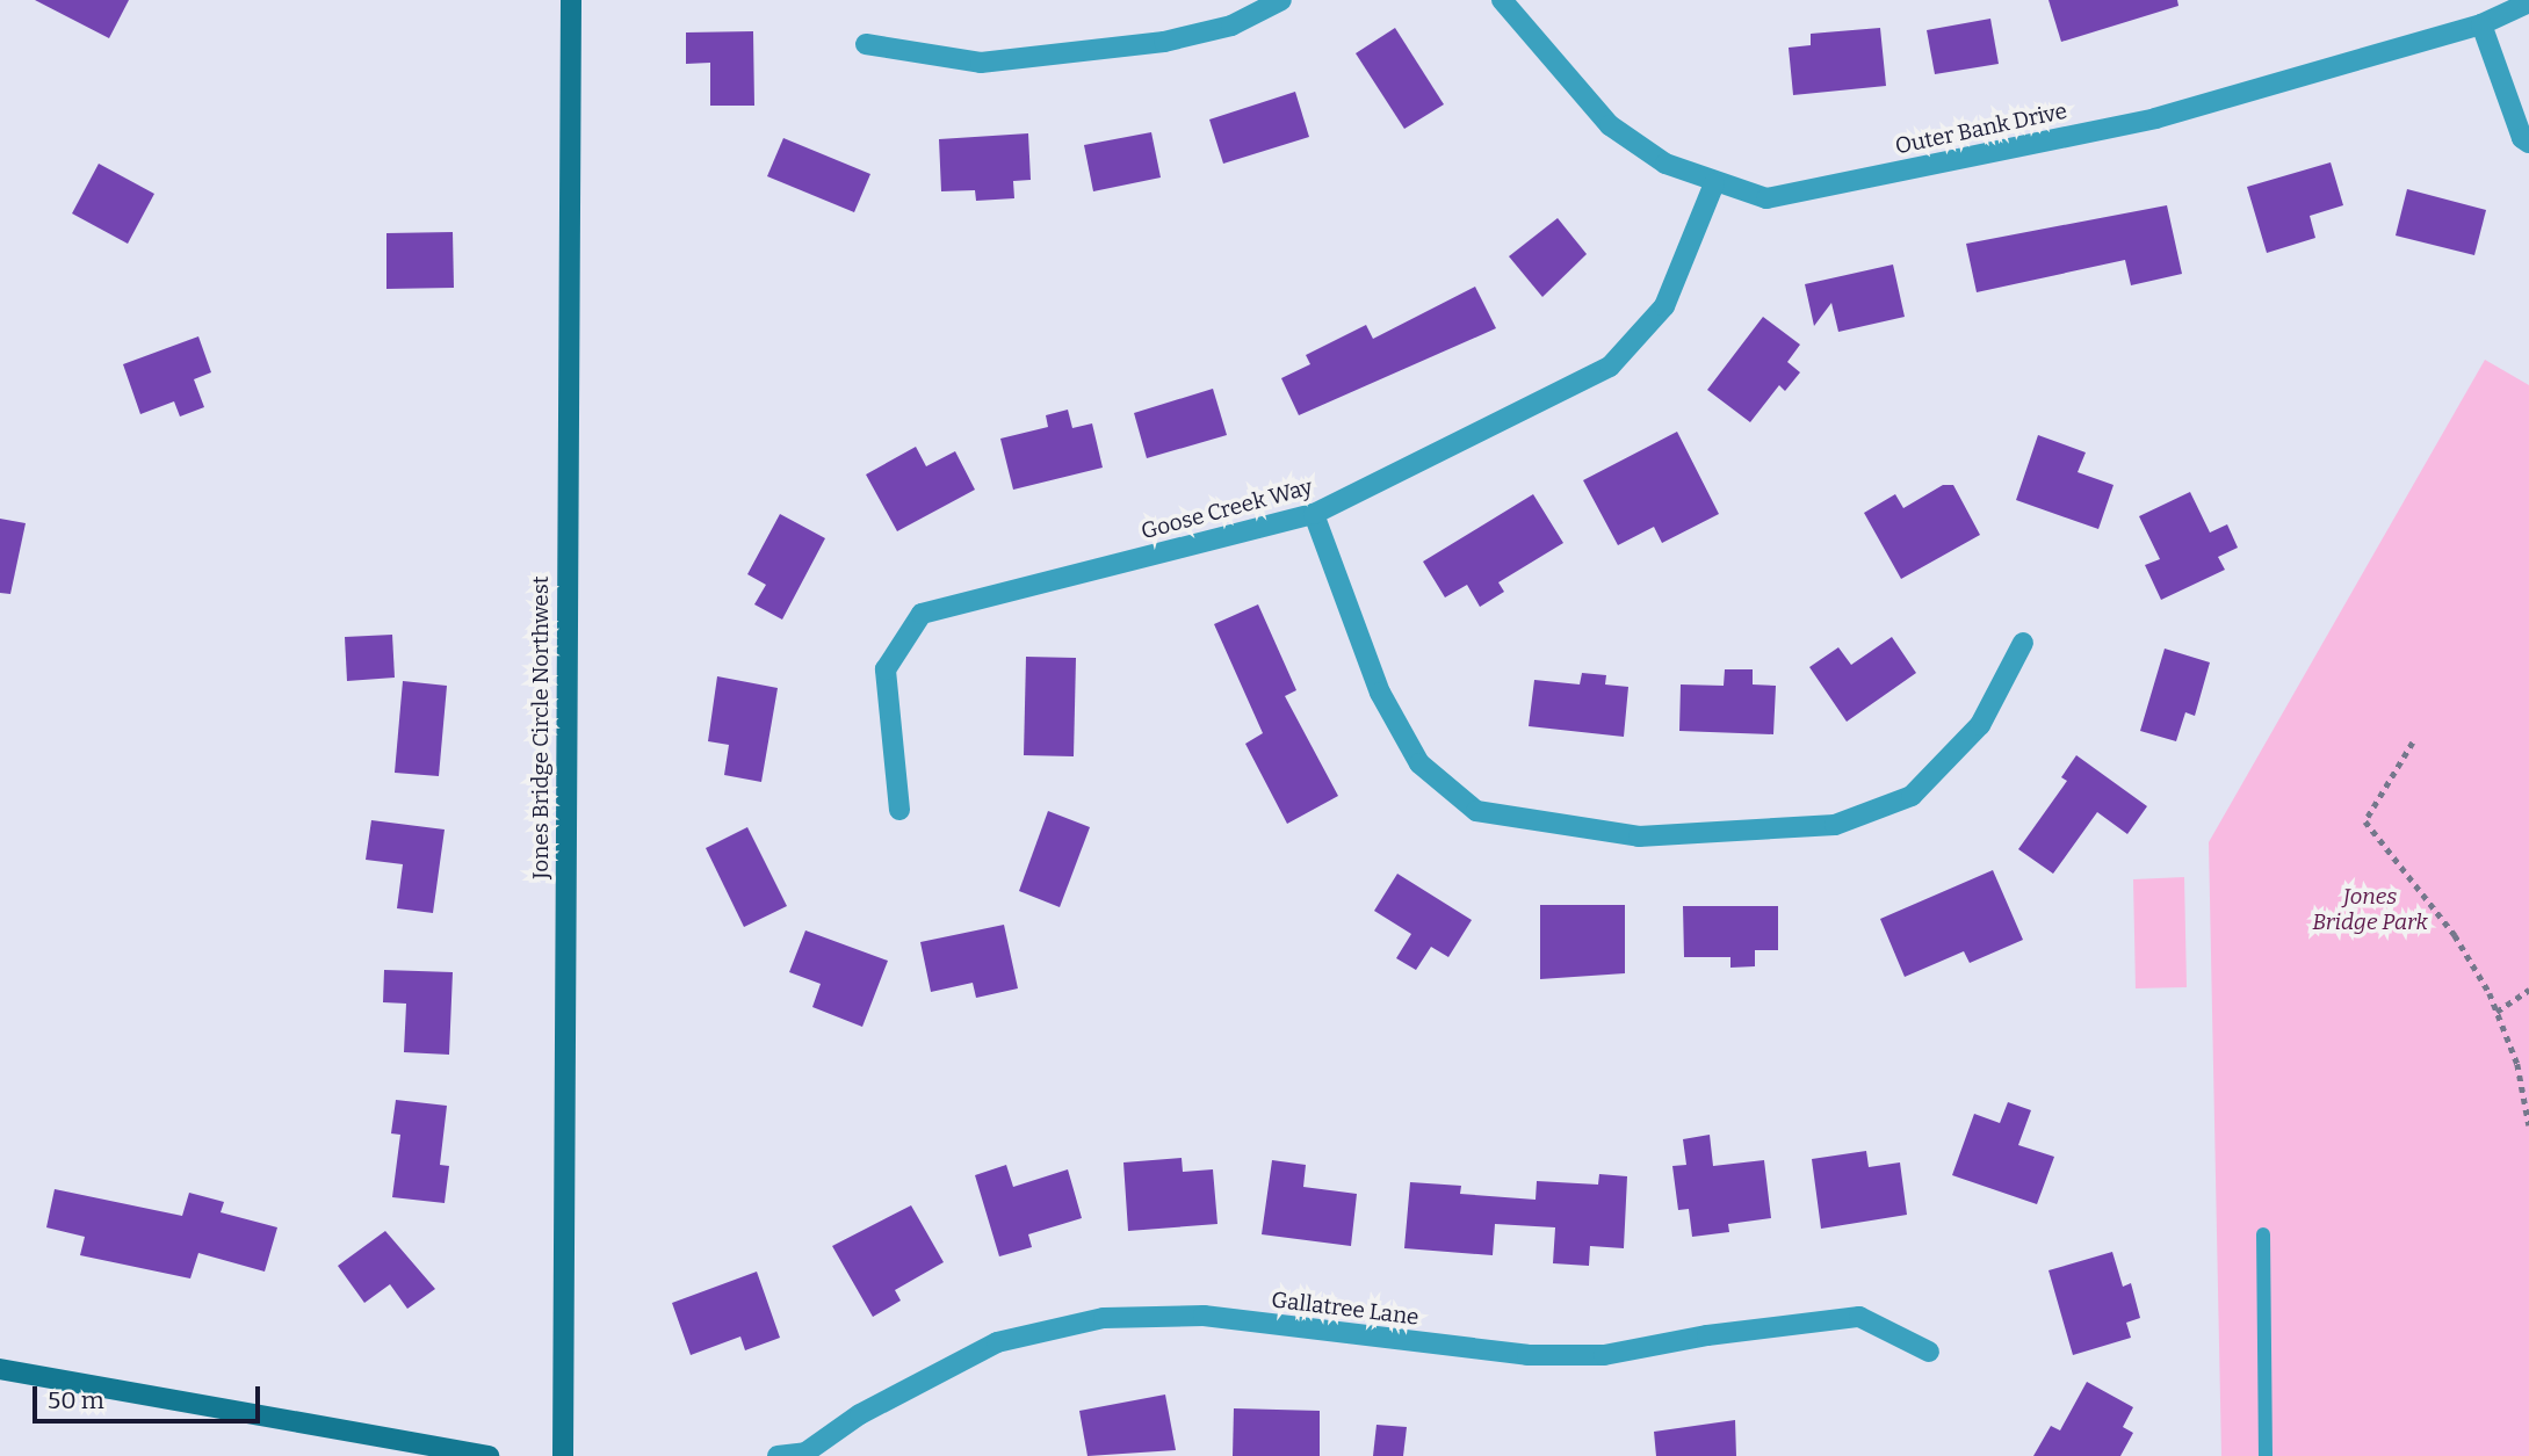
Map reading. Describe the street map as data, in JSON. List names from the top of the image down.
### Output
{
  "streets": {
    "street": [
      "Outer Bank Drive",
      "Goose Creek Way",
      "Jones Bridge Circle Northwest",
      "Gallatree Lane"
    ]
  },
  "crossings": [
    ["Outer Bank Drive", "Goose Creek Way"]
  ],
  "parks": ["Jones Bridge Park"],
  "scale_bar": "50 m"
}
